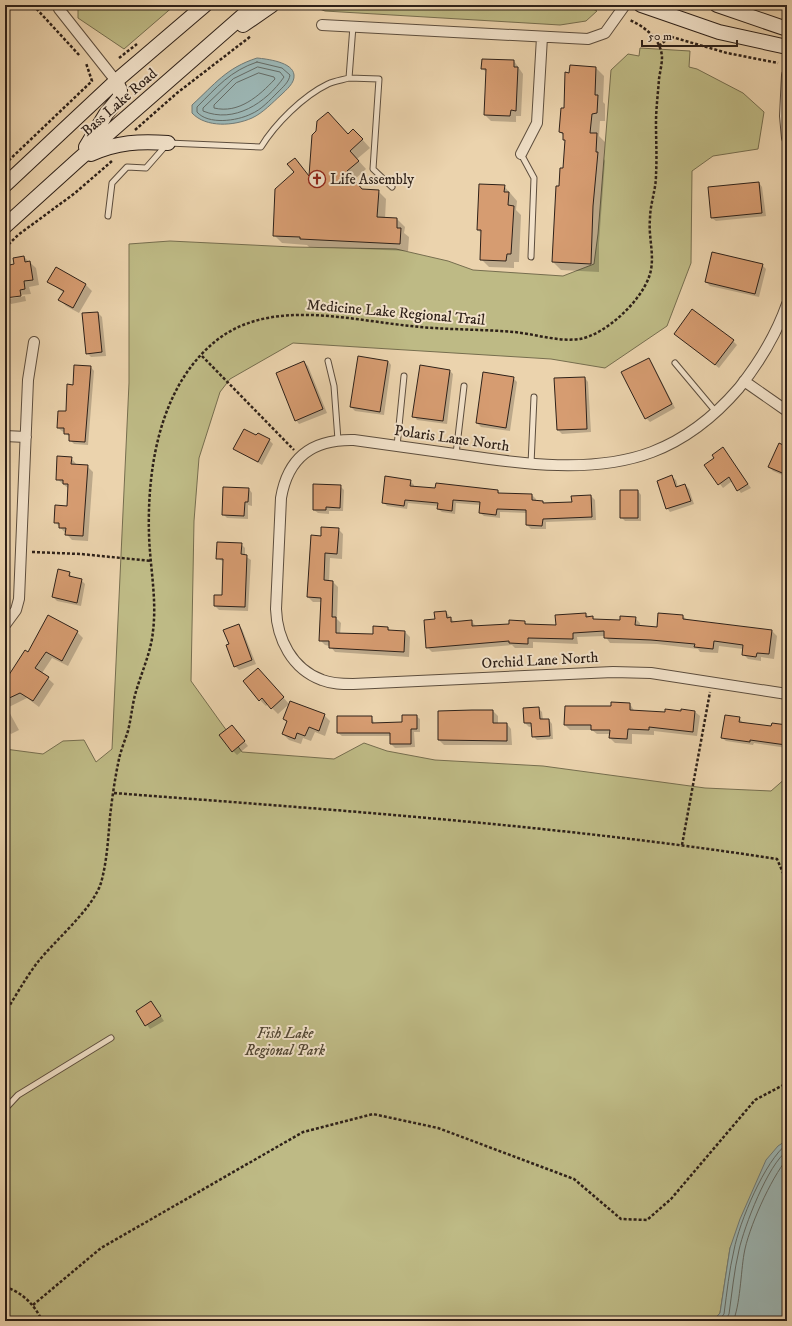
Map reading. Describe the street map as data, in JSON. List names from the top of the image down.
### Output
{
  "streets": {
    "main road": ["Bass Lake Road"],
    "street": ["Polaris Lane North", "Orchid Lane North"],
    "path": ["Medicine Lake Regional Trail"]
  },
  "crossings": [
    ["Polaris Lane North", "Orchid Lane North"]
  ],
  "parks": ["Fish Lake Regional Park"],
  "places": {
    "church": ["Life Assembly"]
  },
  "scale_bar": "50 m"
}
